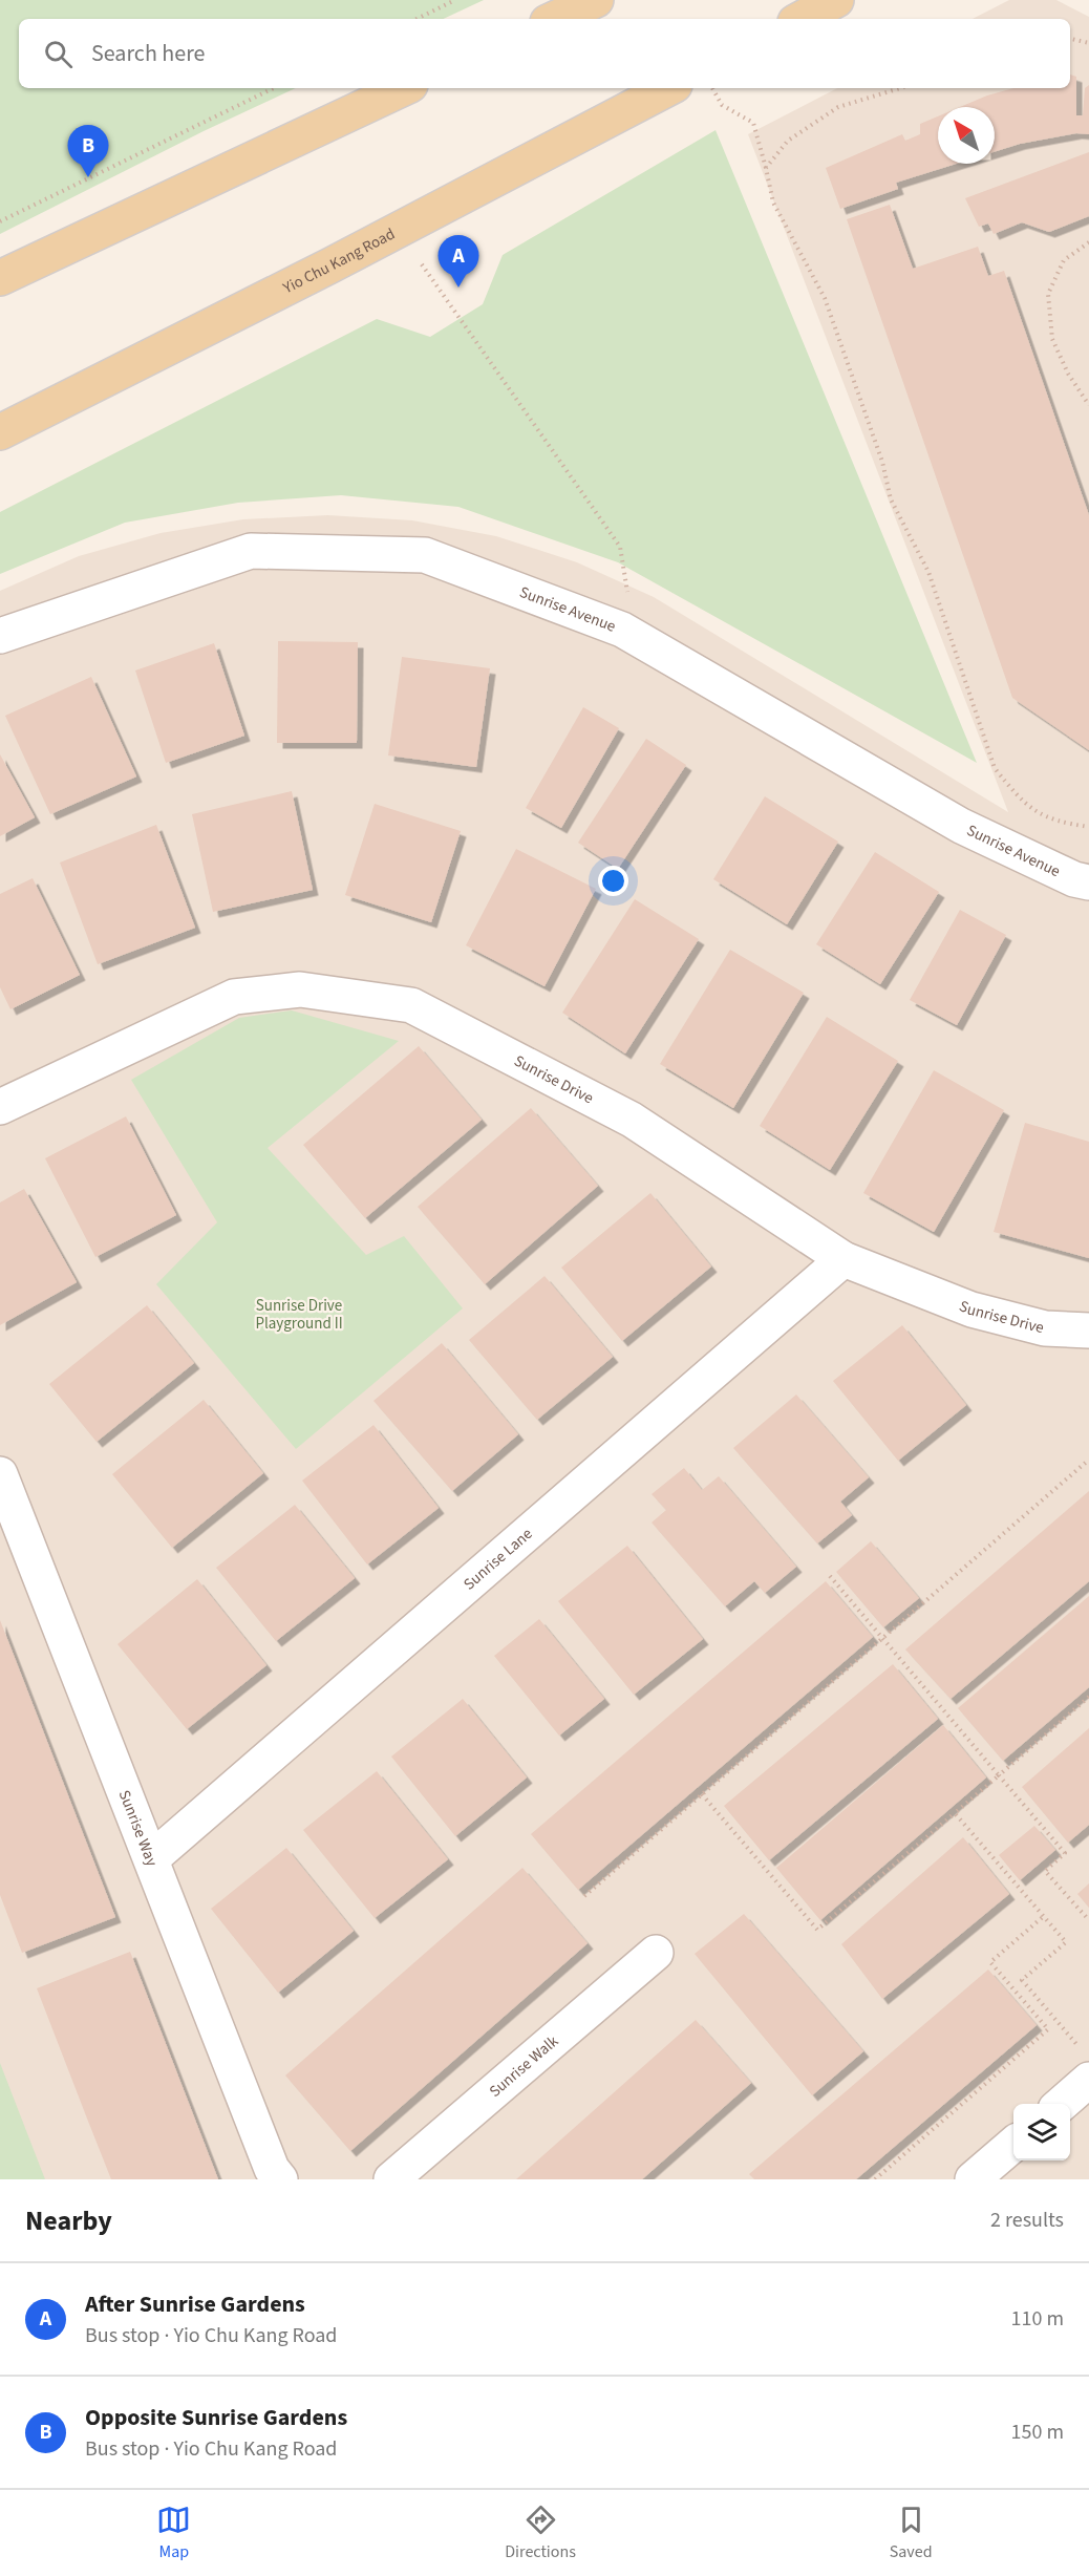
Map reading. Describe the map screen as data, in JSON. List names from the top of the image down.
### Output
{
  "streets": {
    "main road": ["Yio Chu Kang Road"],
    "street": [
      "Sunrise Avenue",
      "Sunrise Drive",
      "Sunrise Lane",
      "Sunrise Way",
      "Sunrise Walk"
    ]
  },
  "crossings": [
    ["Sunrise Drive", "Sunrise Lane"],
    ["Sunrise Lane", "Sunrise Way"]
  ],
  "parks": ["Sunrise Drive Playground II"],
  "north": "top left",
  "page": {
    "search": "Search here",
    "pins": ["B", "A"],
    "heading": ["Nearby", "2 results"],
    "list": [
      {
        "mark": "A",
        "name": "After Sunrise Gardens",
        "note": "Bus stop · Yio Chu Kang Road",
        "value": "110 m"
      },
      {
        "mark": "B",
        "name": "Opposite Sunrise Gardens",
        "note": "Bus stop · Yio Chu Kang Road",
        "value": "150 m"
      }
    ],
    "nav": ["Map", "Directions", "Saved"]
  }
}
